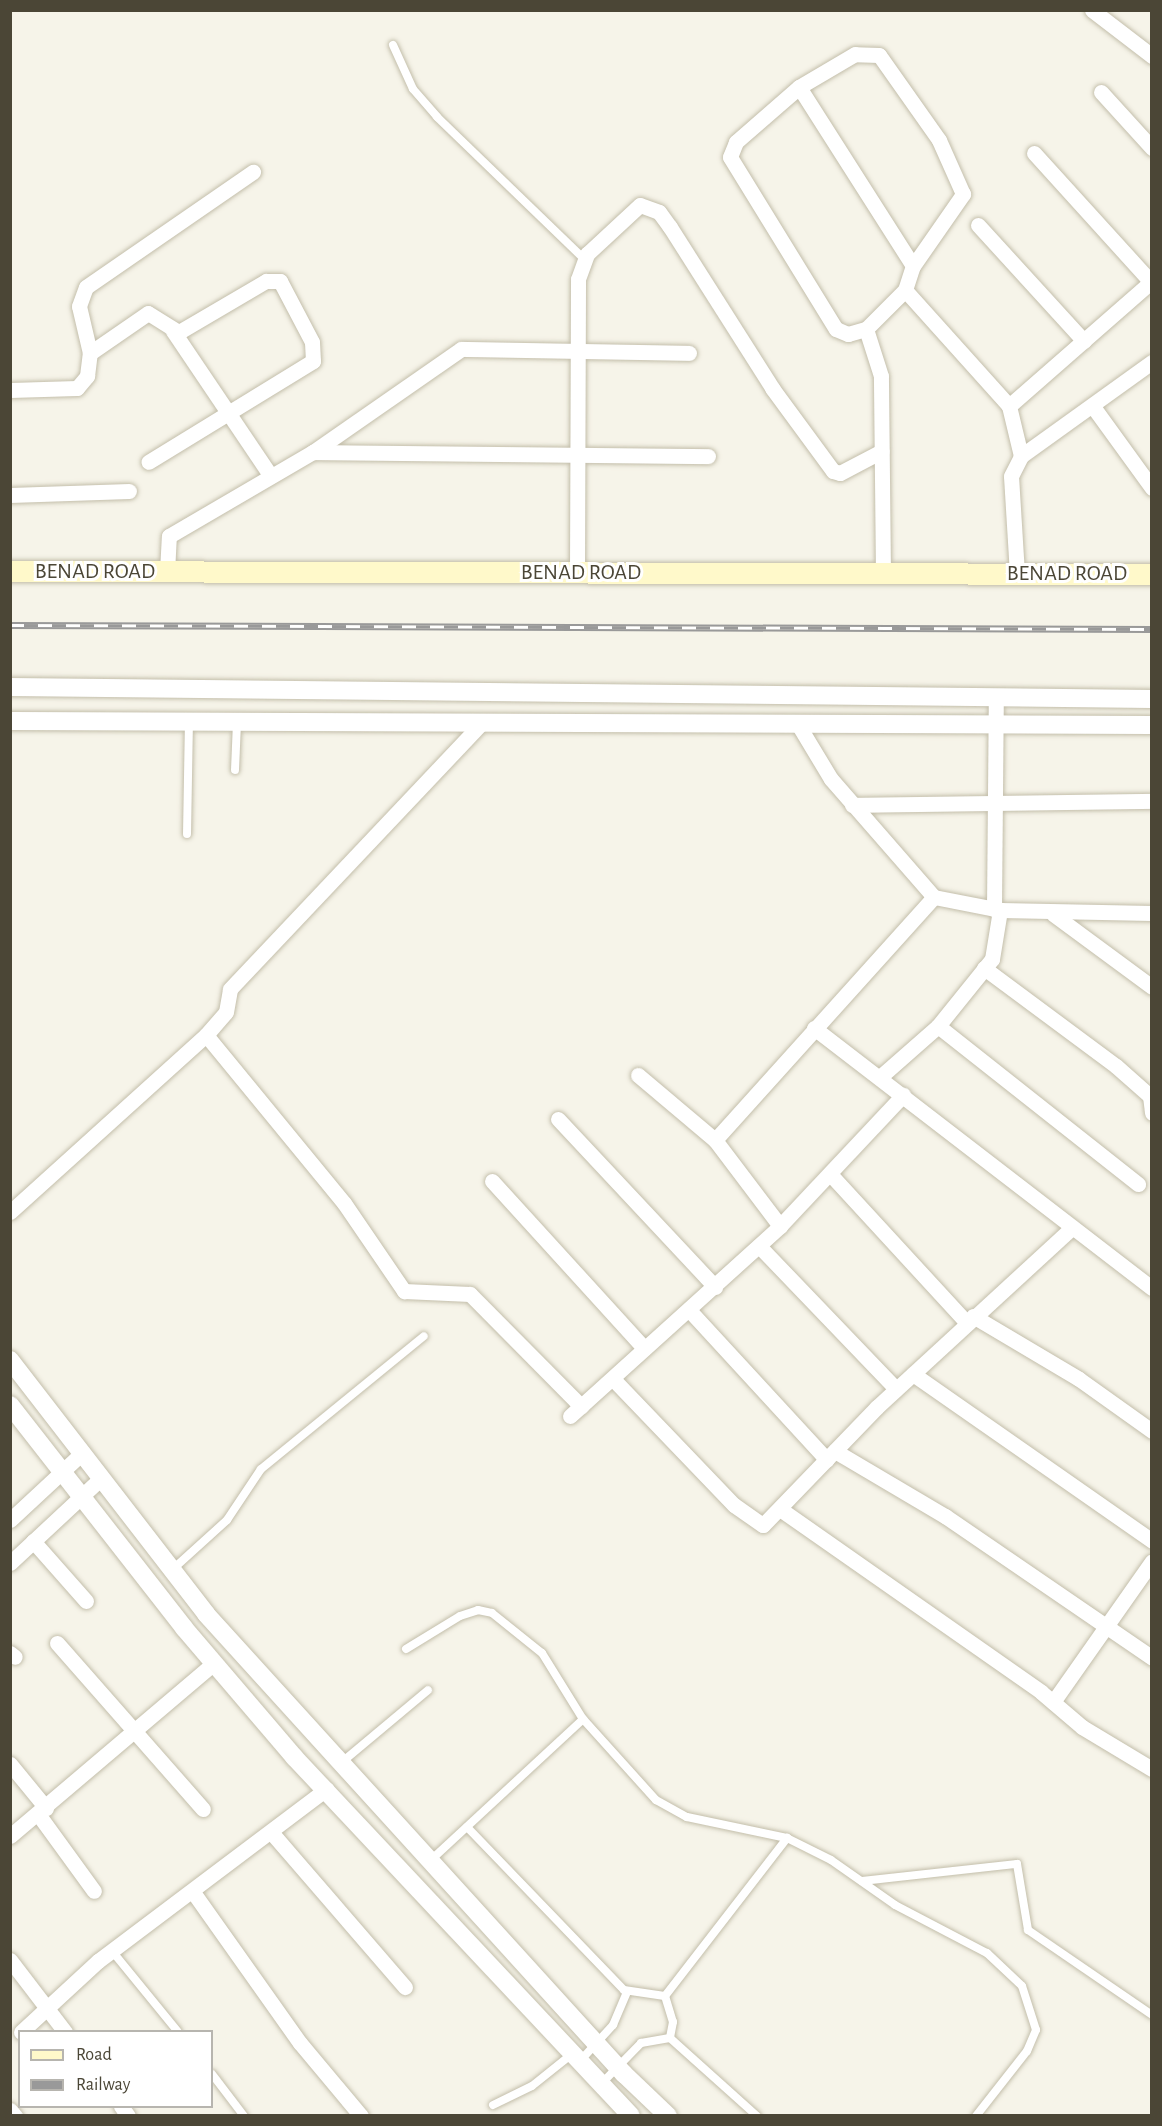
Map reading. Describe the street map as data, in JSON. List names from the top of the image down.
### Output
{
  "streets": {
    "main road": ["BENAD ROAD"]
  },
  "legend": ["Road", "Railway"]
}
